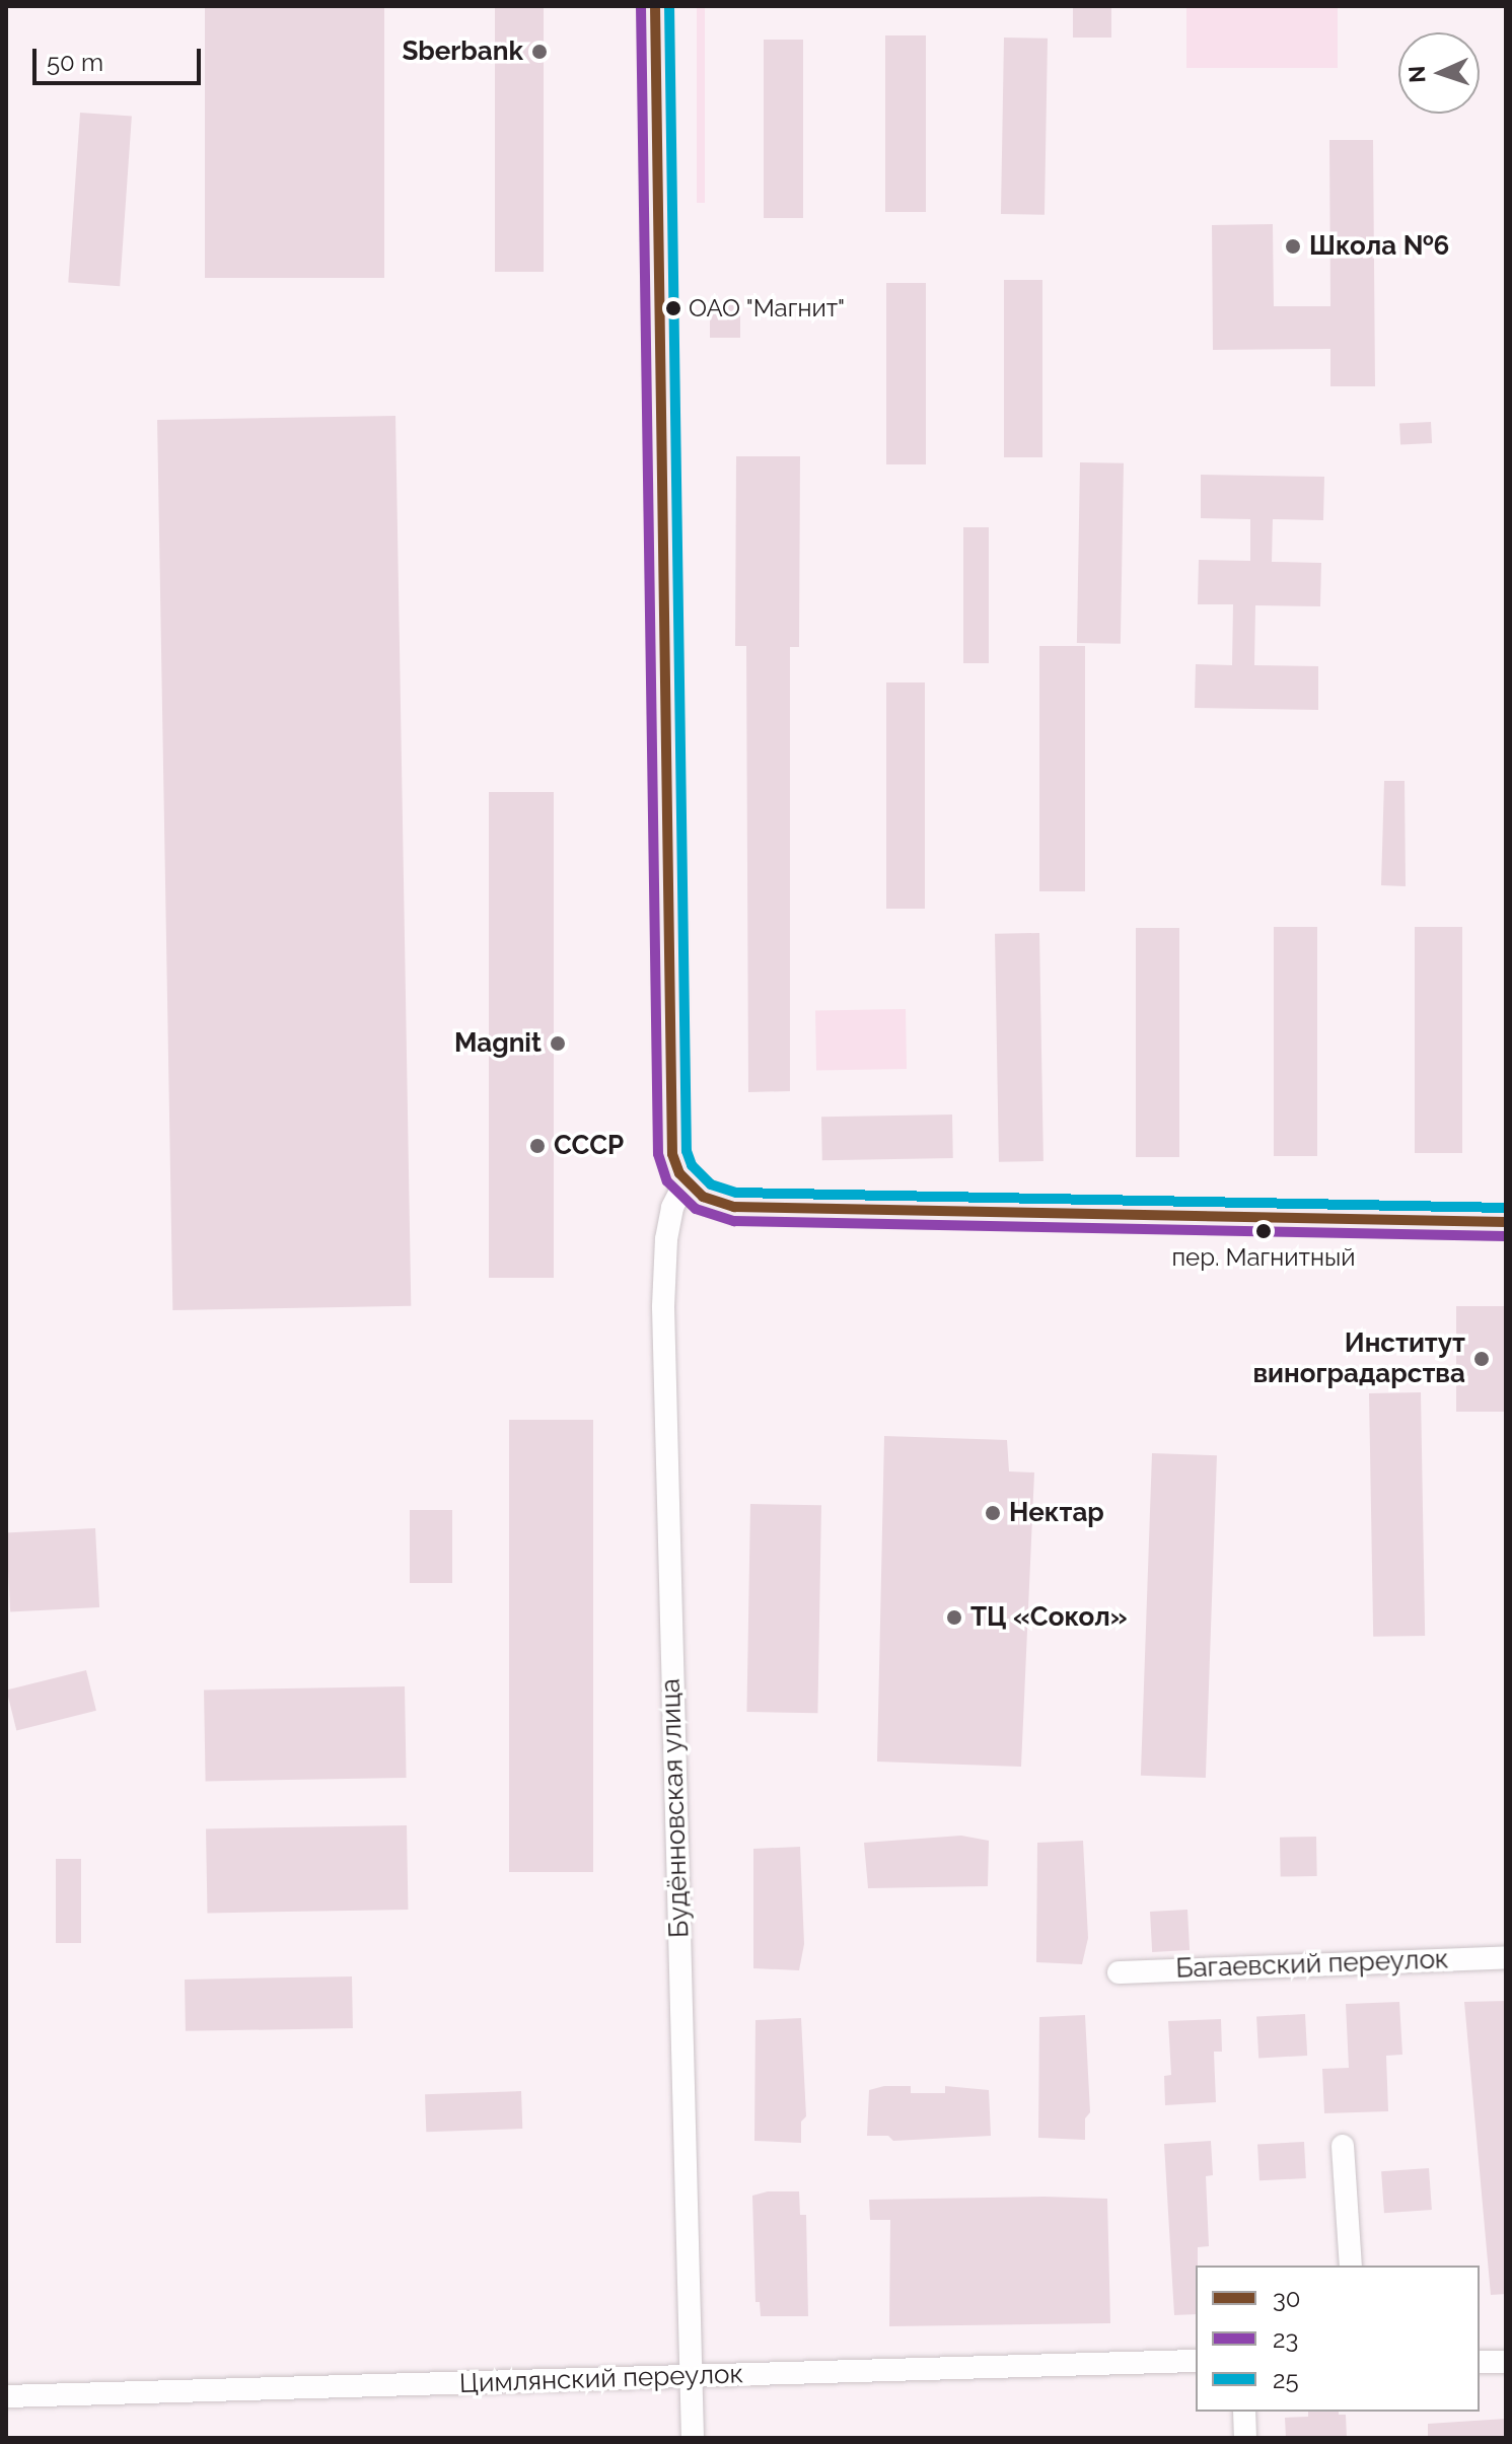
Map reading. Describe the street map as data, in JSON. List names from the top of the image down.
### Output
{
  "streets": {
    "street": ["Будённовская улица", "Багаевский переулок", "Цимлянский переулок"]
  },
  "crossings": [
    ["Будённовская улица", "Цимлянский переулок"]
  ],
  "places": [
    "Sberbank",
    "Школа №6",
    "ОАО \"Магнит\"",
    "Magnit",
    "СССР",
    "пер. Магнитный",
    "Институт виноградарства",
    "Нектар",
    "ТЦ «Сокол»"
  ],
  "lines": ["transit line 30", "transit line 23", "transit line 25"],
  "legend": ["30", "23", "25"],
  "scale_bar": "50 m",
  "north": "left"
}
